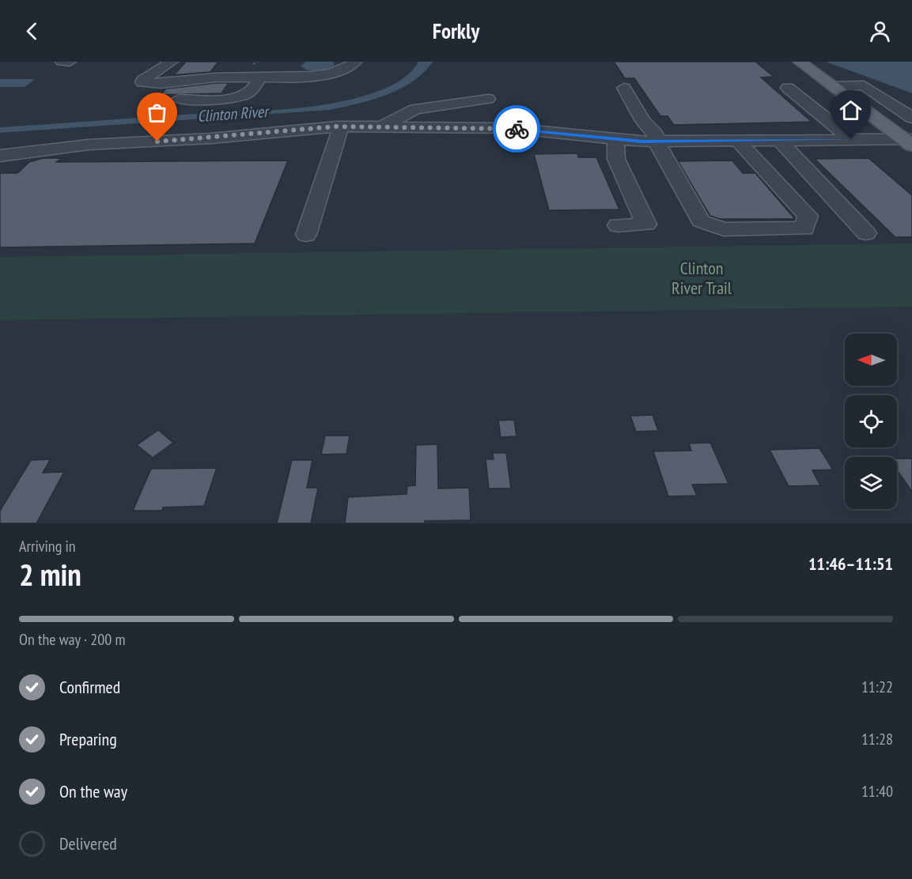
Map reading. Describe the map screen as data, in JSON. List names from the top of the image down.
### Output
{
  "water": ["Clinton River"],
  "parks": ["Clinton River Trail"],
  "north": "left",
  "page": {
    "header": "Forkly",
    "heading": ["2 min", "Arriving in", "11:46–11:51"],
    "bar": "On the way · 200 m",
    "list": [
      ["Confirmed", "11:22"],
      ["Preparing", "11:28"],
      ["On the way", "11:40"],
      "Delivered"
    ]
  }
}
